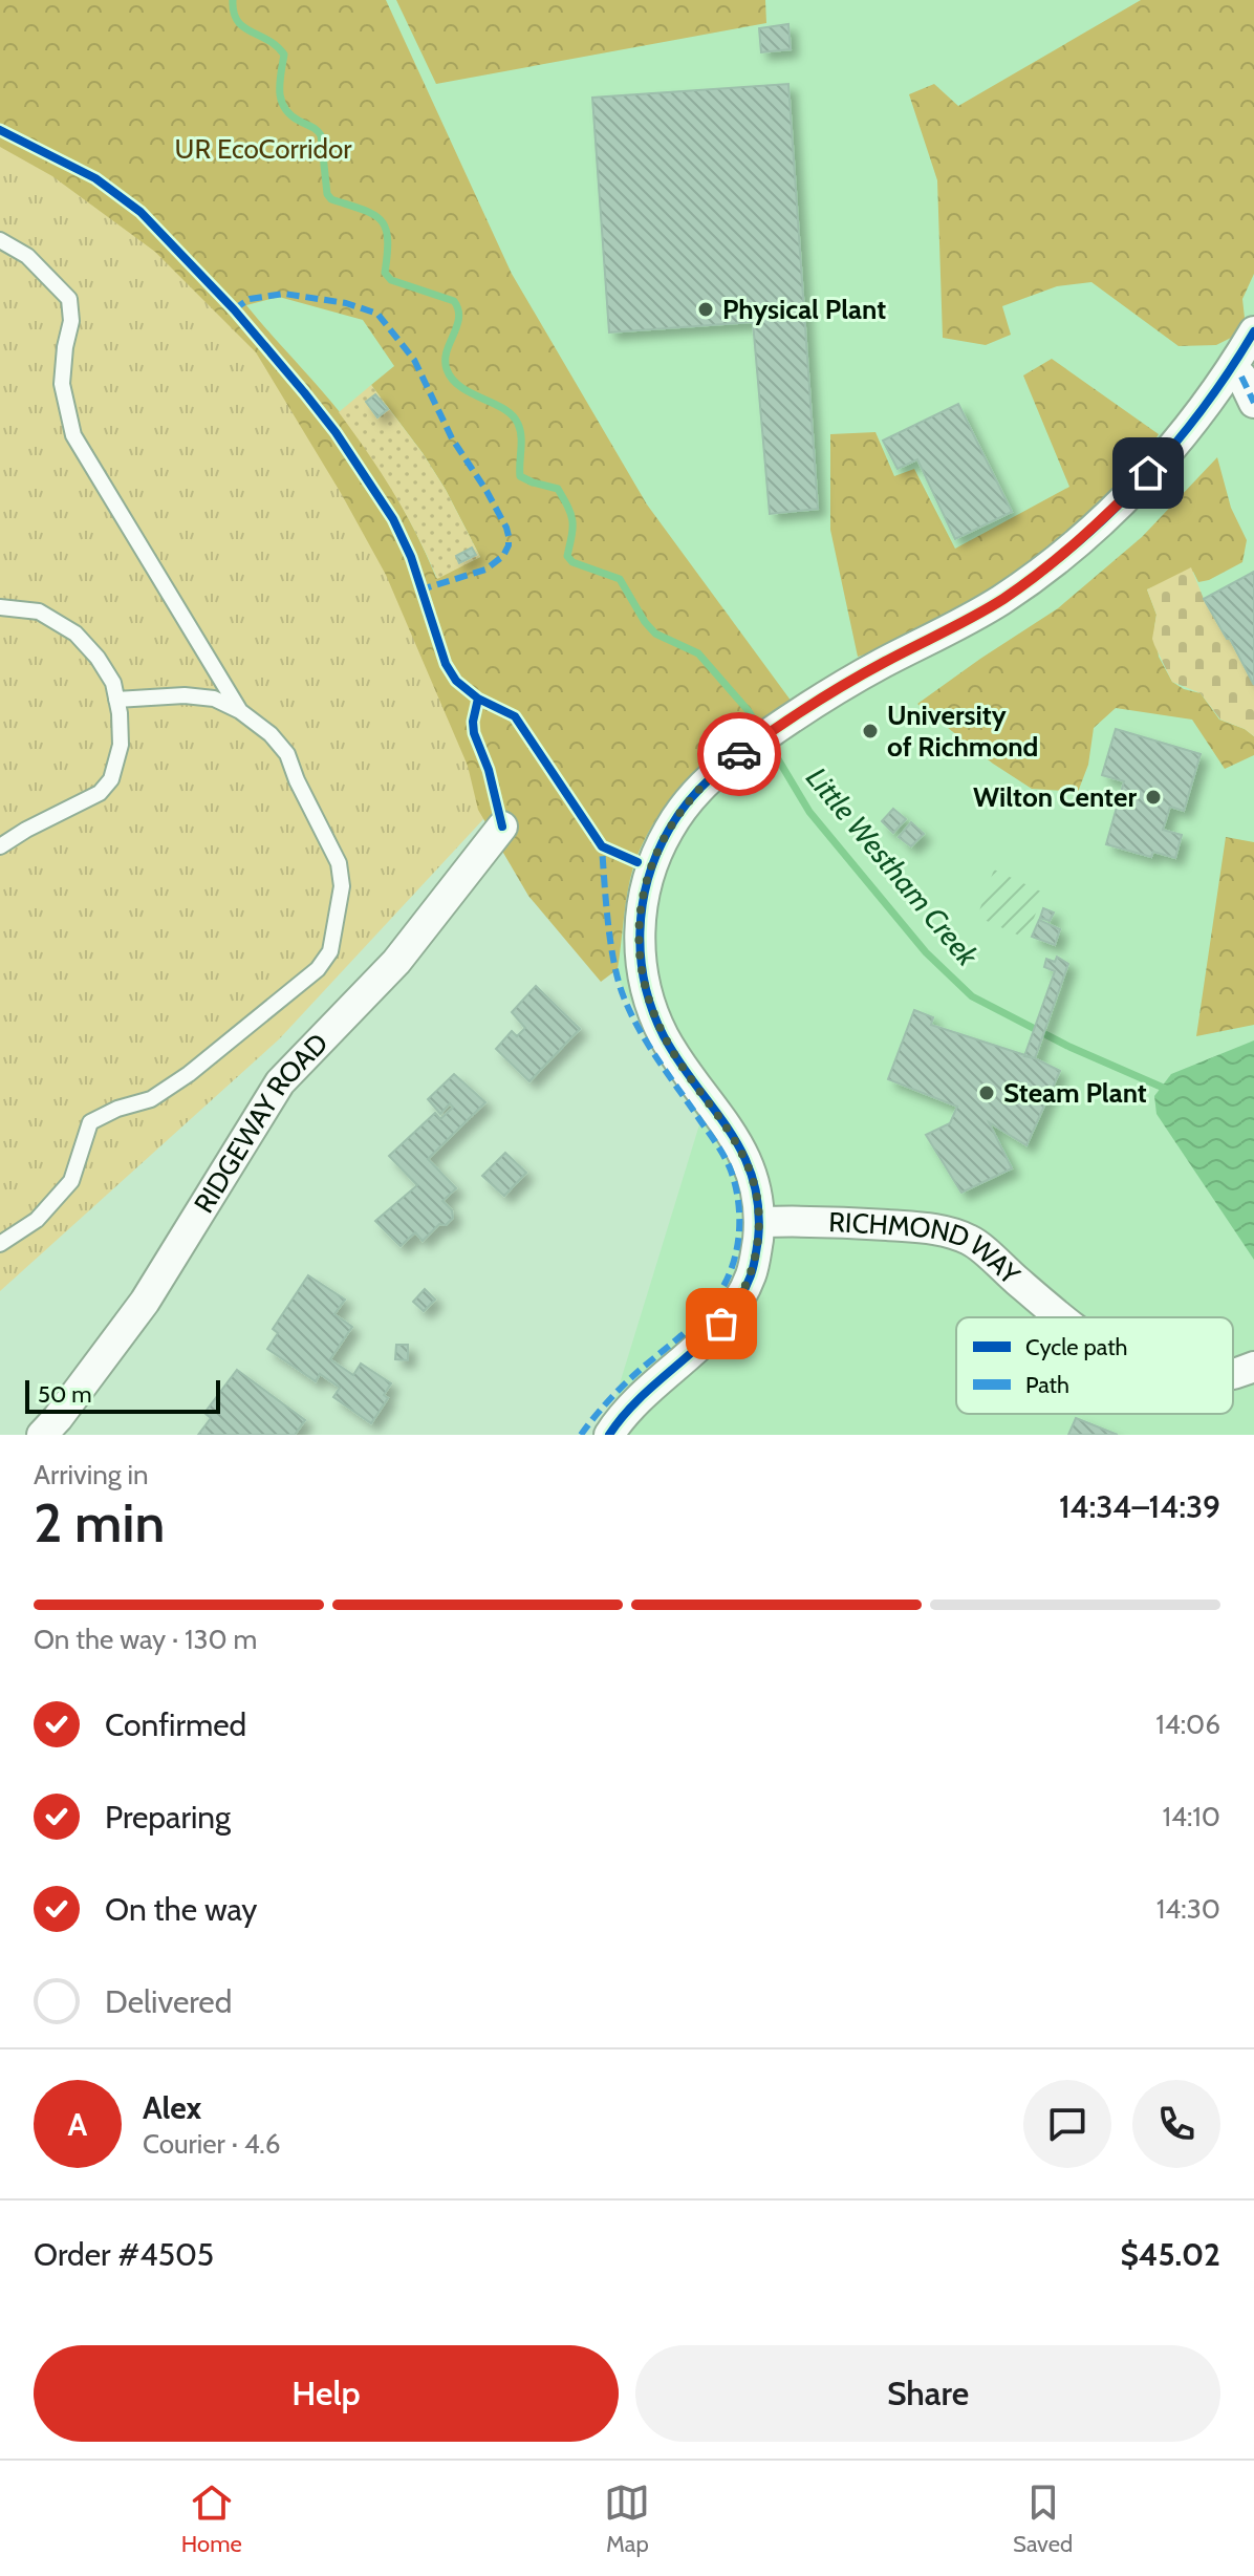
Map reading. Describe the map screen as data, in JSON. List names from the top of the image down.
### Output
{
  "streets": {
    "street": ["RIDGEWAY ROAD", "RICHMOND WAY"]
  },
  "water": ["Little Westham Creek"],
  "parks": ["UR EcoCorridor"],
  "places": [
    "Physical Plant",
    "University of Richmond",
    "Wilton Center",
    "Steam Plant"
  ],
  "legend": ["Cycle path", "Path"],
  "scale_bar": "50 m",
  "page": {
    "scale": "50 m",
    "heading": ["2 min", "Arriving in", "14:34–14:39"],
    "panel": [
      "Alex",
      "Courier · 4.6",
      "Order #4505",
      "$45.02"
    ],
    "bar": "On the way · 130 m",
    "list": [
      ["Confirmed", "14:06"],
      ["Preparing", "14:10"],
      ["On the way", "14:30"],
      "Delivered"
    ],
    "round": "A",
    "buttons": ["Help", "Share"],
    "tabs": ["Home", "Map", "Saved"]
  }
}
